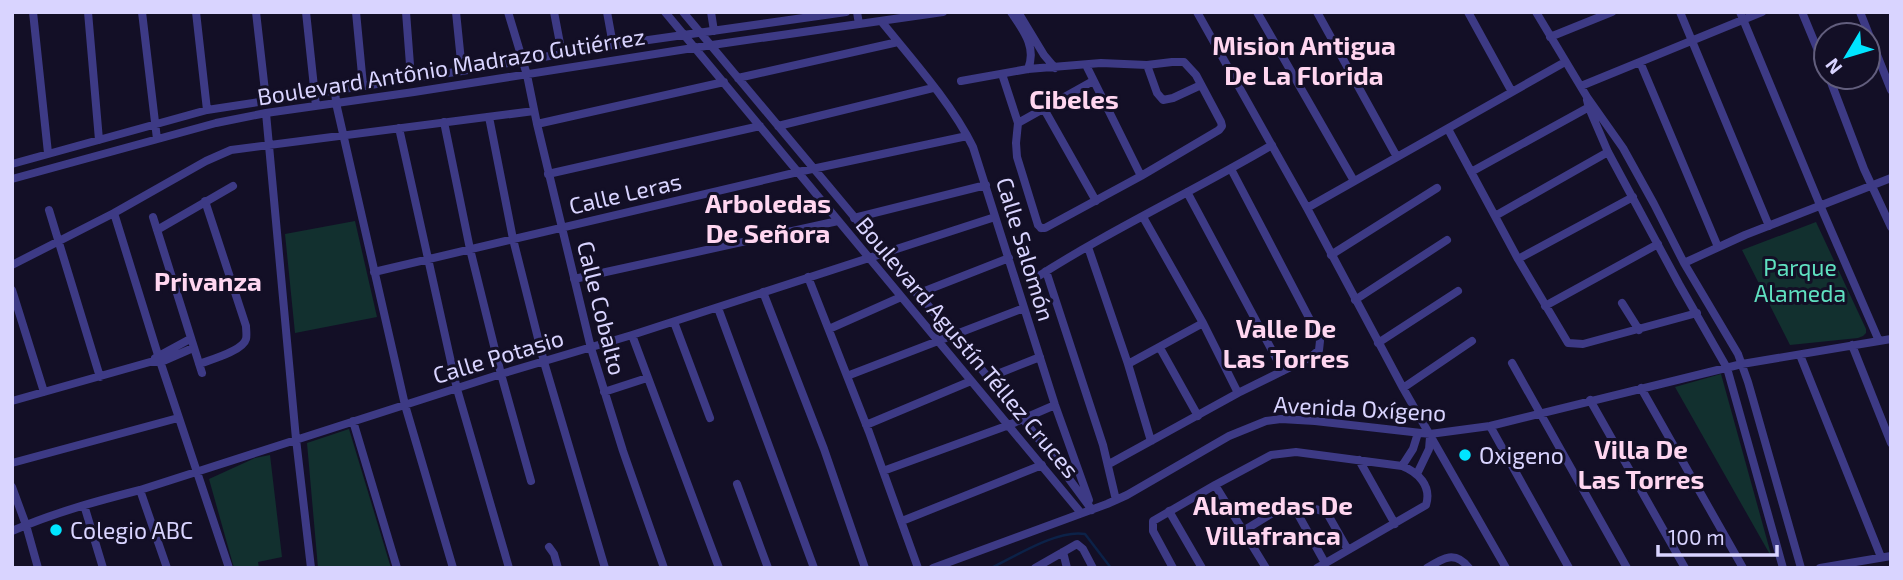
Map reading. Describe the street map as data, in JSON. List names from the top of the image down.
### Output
{
  "streets": {
    "street": [
      "Boulevard Antônio Madrazo Gutiérrez",
      "Calle Leras",
      "Calle Salomón",
      "Calle Cobalto",
      "Boulevard Agustín Téllez Cruces",
      "Calle Potasio",
      "Avenida Oxígeno"
    ]
  },
  "crossings": [
    ["Boulevard Antônio Madrazo Gutiérrez", "Calle Salomón"],
    ["Boulevard Antônio Madrazo Gutiérrez", "Calle Cobalto"],
    ["Boulevard Antônio Madrazo Gutiérrez", "Boulevard Agustín Téllez Cruces"],
    ["Calle Leras", "Calle Salomón"],
    ["Calle Leras", "Calle Cobalto"],
    ["Calle Leras", "Boulevard Agustín Téllez Cruces"],
    ["Calle Salomón", "Boulevard Agustín Téllez Cruces"],
    ["Calle Salomón", "Calle Potasio"],
    ["Calle Salomón", "Avenida Oxígeno"],
    ["Calle Cobalto", "Calle Potasio"],
    ["Boulevard Agustín Téllez Cruces", "Calle Potasio"],
    ["Boulevard Agustín Téllez Cruces", "Avenida Oxígeno"]
  ],
  "districts": [
    "Mision Antigua De La Florida",
    "Cibeles",
    "Arboledas De Señora",
    "Privanza",
    "Valle De Las Torres",
    "Villa De Las Torres",
    "Alamedas De Villafranca"
  ],
  "parks": ["Parque Alameda"],
  "places": ["Oxigeno", "Colegio ABC"],
  "scale_bar": "100 m",
  "north": "bottom left"
}
